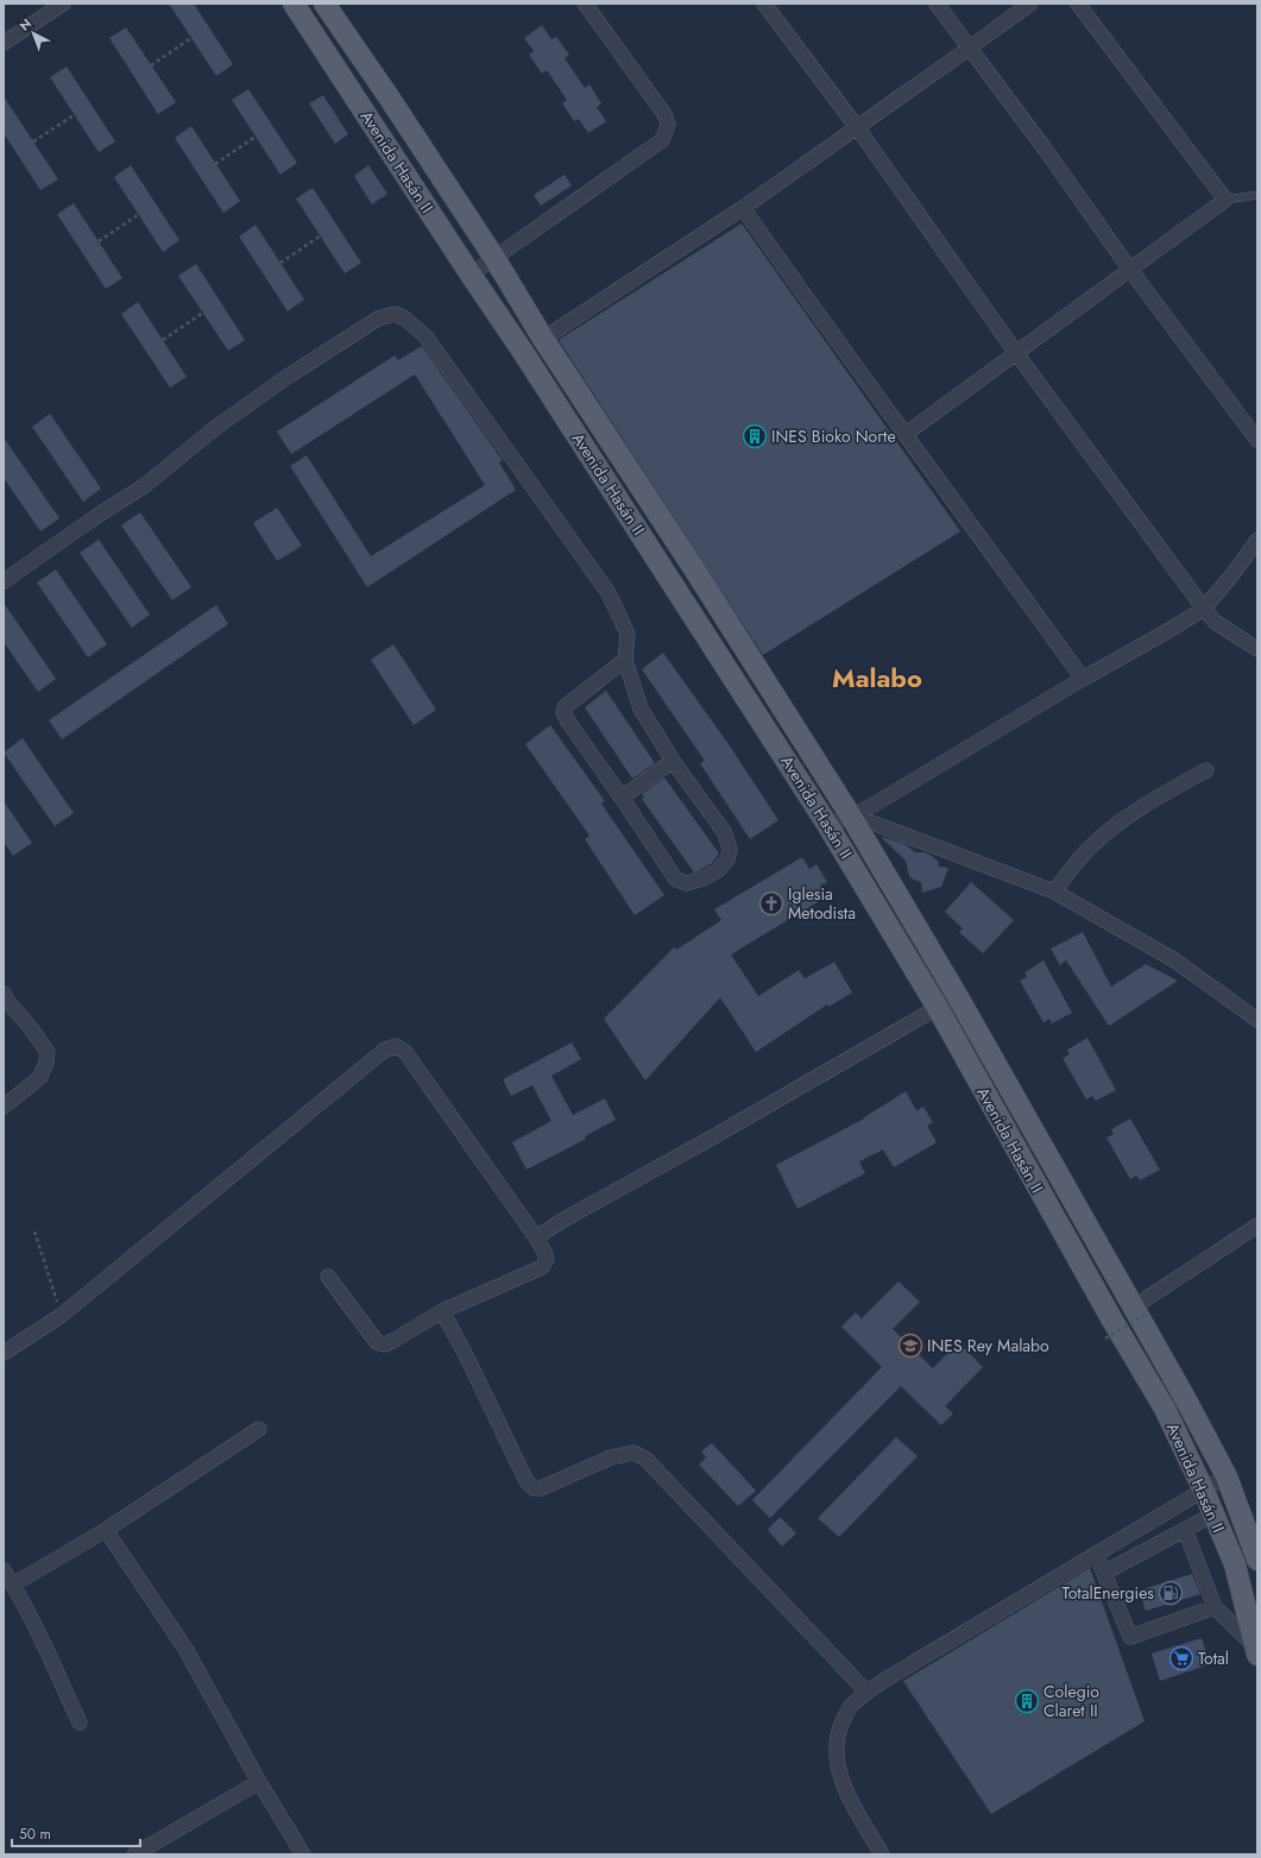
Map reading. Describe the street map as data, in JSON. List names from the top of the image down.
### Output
{
  "streets": {
    "main road": ["Avenida Hasán II"]
  },
  "districts": ["Malabo"],
  "places": {
    "building": ["INES Bioko Norte", "Colegio Claret II"],
    "church": ["Iglesia Metodista"],
    "school or university": ["INES Rey Malabo"],
    "fuel station": ["TotalEnergies"],
    "supermarket": ["Total"]
  },
  "scale_bar": "50 m",
  "north": "top left"
}
